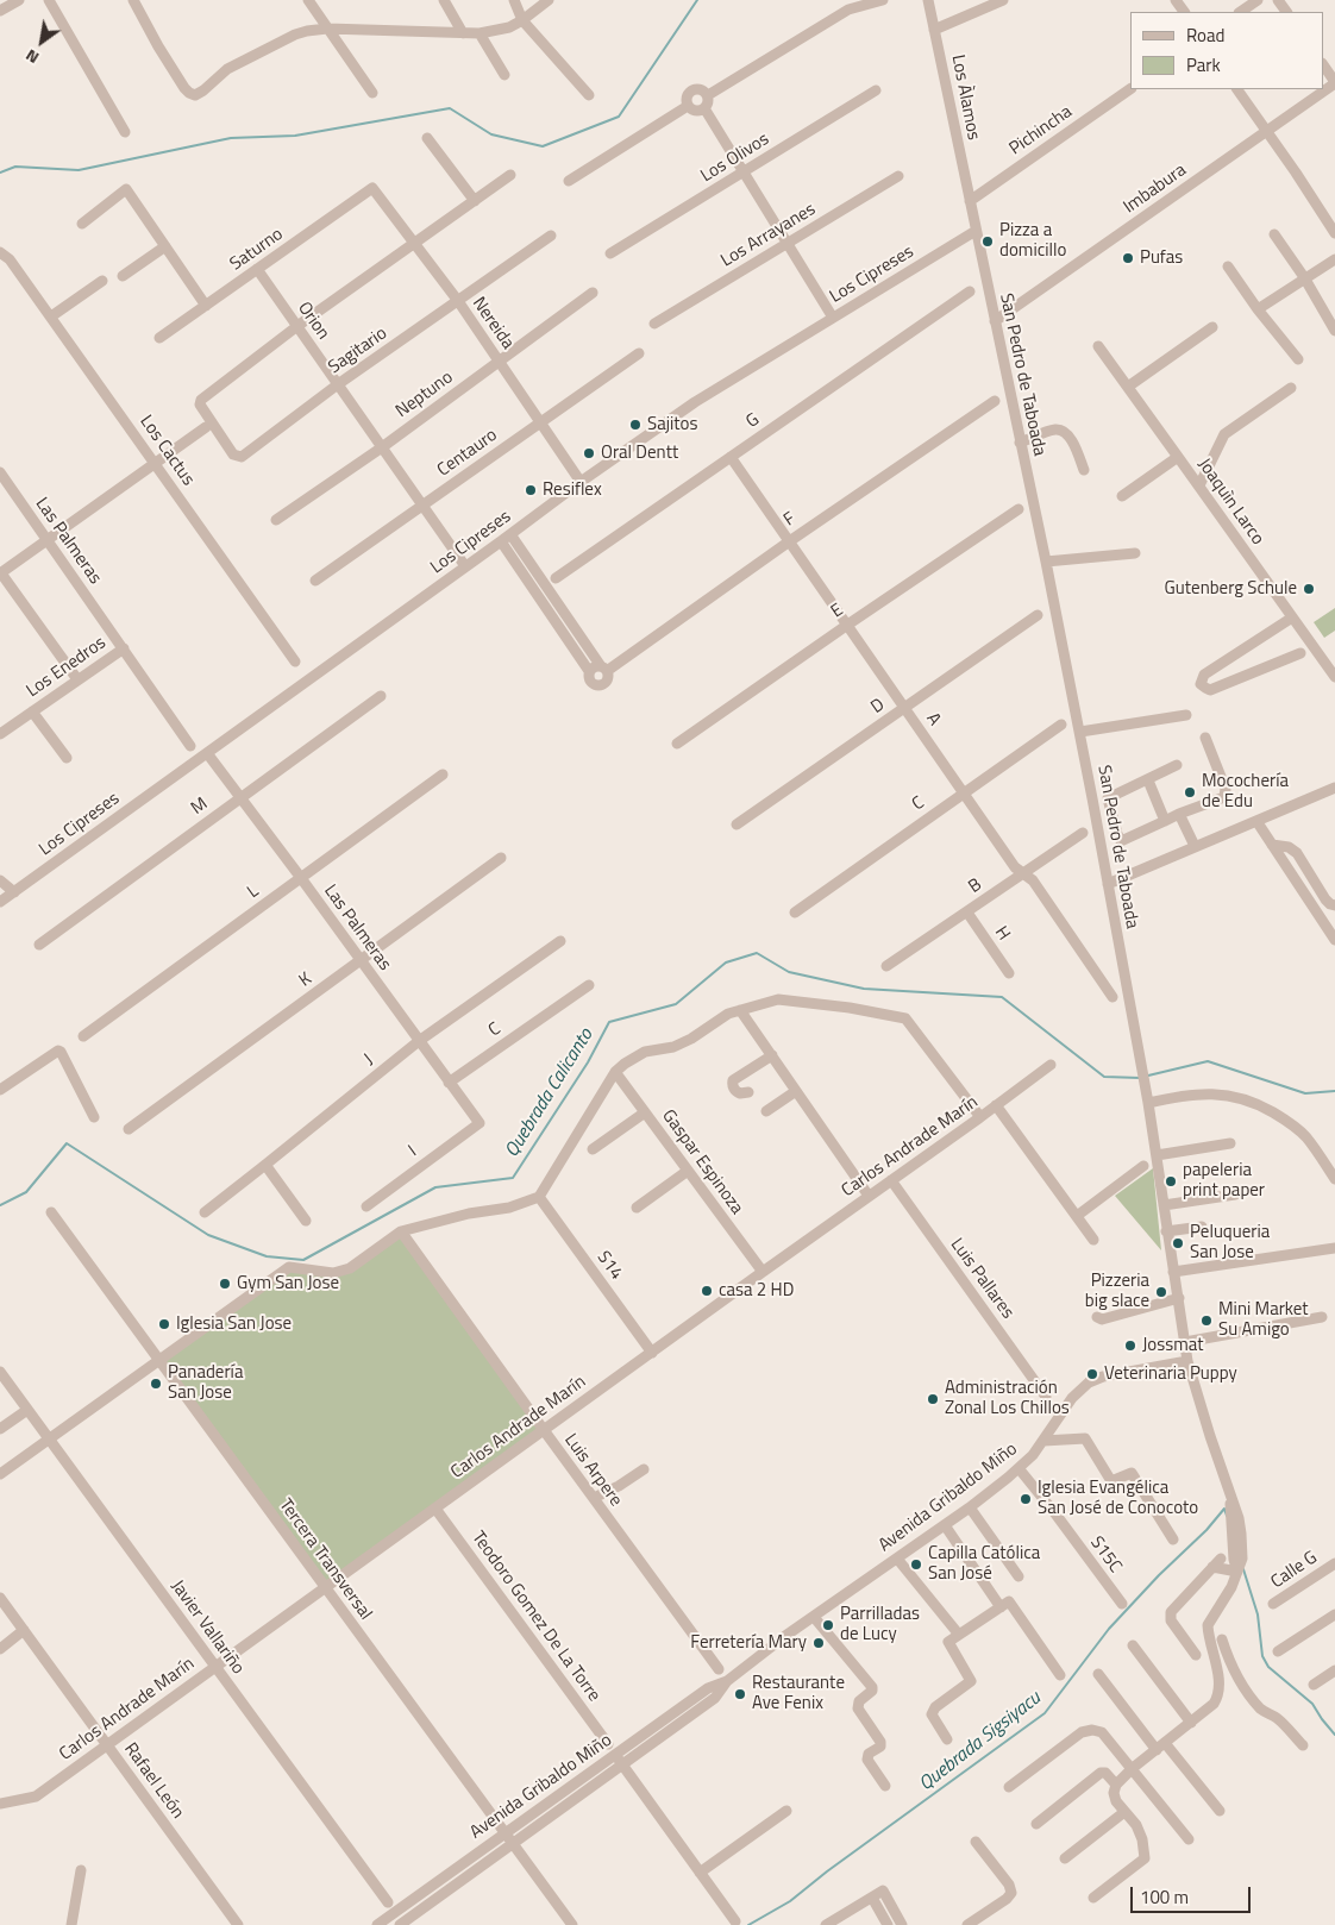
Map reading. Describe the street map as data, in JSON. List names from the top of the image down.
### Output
{
  "streets": {
    "street": [
      "Los Àlamos",
      "Pichincha",
      "Los Olivos",
      "Imbabura",
      "Los Arrayanes",
      "Saturno",
      "Los Cipreses",
      "Orion",
      "Nereida",
      "Sagitario",
      "San Pedro de Taboada",
      "Neptuno",
      "G",
      "Los Cactus",
      "Centauro",
      "Joaquìn Larco",
      "F",
      "Las Palmeras",
      "E",
      "Los Enedros",
      "D",
      "A",
      "C",
      "M",
      "B",
      "L",
      "H",
      "K",
      "J",
      "Carlos Andrade Marín",
      "I",
      "Gaspar Espinoza",
      "S14",
      "Luis Pallares",
      "Luis Arpere",
      "Avenida Gribaldo Miño",
      "S15C",
      "Tercera Transversal",
      "Calle G",
      "Teodoro Gomez De La Torre",
      "Javier Vallariño",
      "Rafael León"
    ]
  },
  "crossings": [
    ["Los Àlamos", "Pichincha"],
    ["Los Àlamos", "San Pedro de Taboada"],
    ["Pichincha", "San Pedro de Taboada"],
    ["Imbabura", "San Pedro de Taboada"],
    ["Saturno", "Orion"],
    ["Saturno", "Nereida"],
    ["Los Cipreses", "Orion"],
    ["Los Cipreses", "Nereida"],
    ["Los Cipreses", "San Pedro de Taboada"],
    ["Los Cipreses", "Las Palmeras"],
    ["Orion", "Sagitario"],
    ["Orion", "Neptuno"],
    ["Orion", "Centauro"],
    ["Nereida", "Sagitario"],
    ["Nereida", "Neptuno"],
    ["Nereida", "Centauro"],
    ["San Pedro de Taboada", "Avenida Gribaldo Miño"],
    ["G", "A"],
    ["F", "A"],
    ["Las Palmeras", "Los Enedros"],
    ["Las Palmeras", "C"],
    ["Las Palmeras", "M"],
    ["Las Palmeras", "L"],
    ["Las Palmeras", "K"],
    ["Las Palmeras", "J"],
    ["Las Palmeras", "I"],
    ["E", "A"],
    ["D", "A"],
    ["A", "C"],
    ["A", "B"],
    ["B", "H"],
    ["Carlos Andrade Marín", "Gaspar Espinoza"],
    ["Carlos Andrade Marín", "S14"],
    ["Carlos Andrade Marín", "Luis Pallares"],
    ["Carlos Andrade Marín", "Luis Arpere"],
    ["Carlos Andrade Marín", "Tercera Transversal"],
    ["Carlos Andrade Marín", "Teodoro Gomez De La Torre"],
    ["Carlos Andrade Marín", "Javier Vallariño"],
    ["Carlos Andrade Marín", "Rafael León"],
    ["Avenida Gribaldo Miño", "S15C"],
    ["Avenida Gribaldo Miño", "Tercera Transversal"]
  ],
  "water": ["Quebrada Calicanto", "Quebrada Sigsiyacu"],
  "places": [
    "Pizza a domicillo",
    "Pufas",
    "Sajitos",
    "Oral Dentt",
    "Resiflex",
    "Gutenberg Schule",
    "Mocochería de Edu",
    "papeleria print paper",
    "Peluqueria San Jose",
    "Gym San Jose",
    "casa 2 HD",
    "Pizzeria big slace",
    "Mini Market Su Amigo",
    "Iglesia San Jose",
    "Jossmat",
    "Veterinaria Puppy",
    "Panadería San Jose",
    "Administración Zonal Los Chillos",
    "Iglesia Evangélica San José de Conocoto",
    "Capilla Católica San José",
    "Parrilladas de Lucy",
    "Ferretería Mary",
    "Restaurante Ave Fenix"
  ],
  "legend": ["Road", "Park"],
  "scale_bar": "100 m",
  "north": "bottom left"
}
